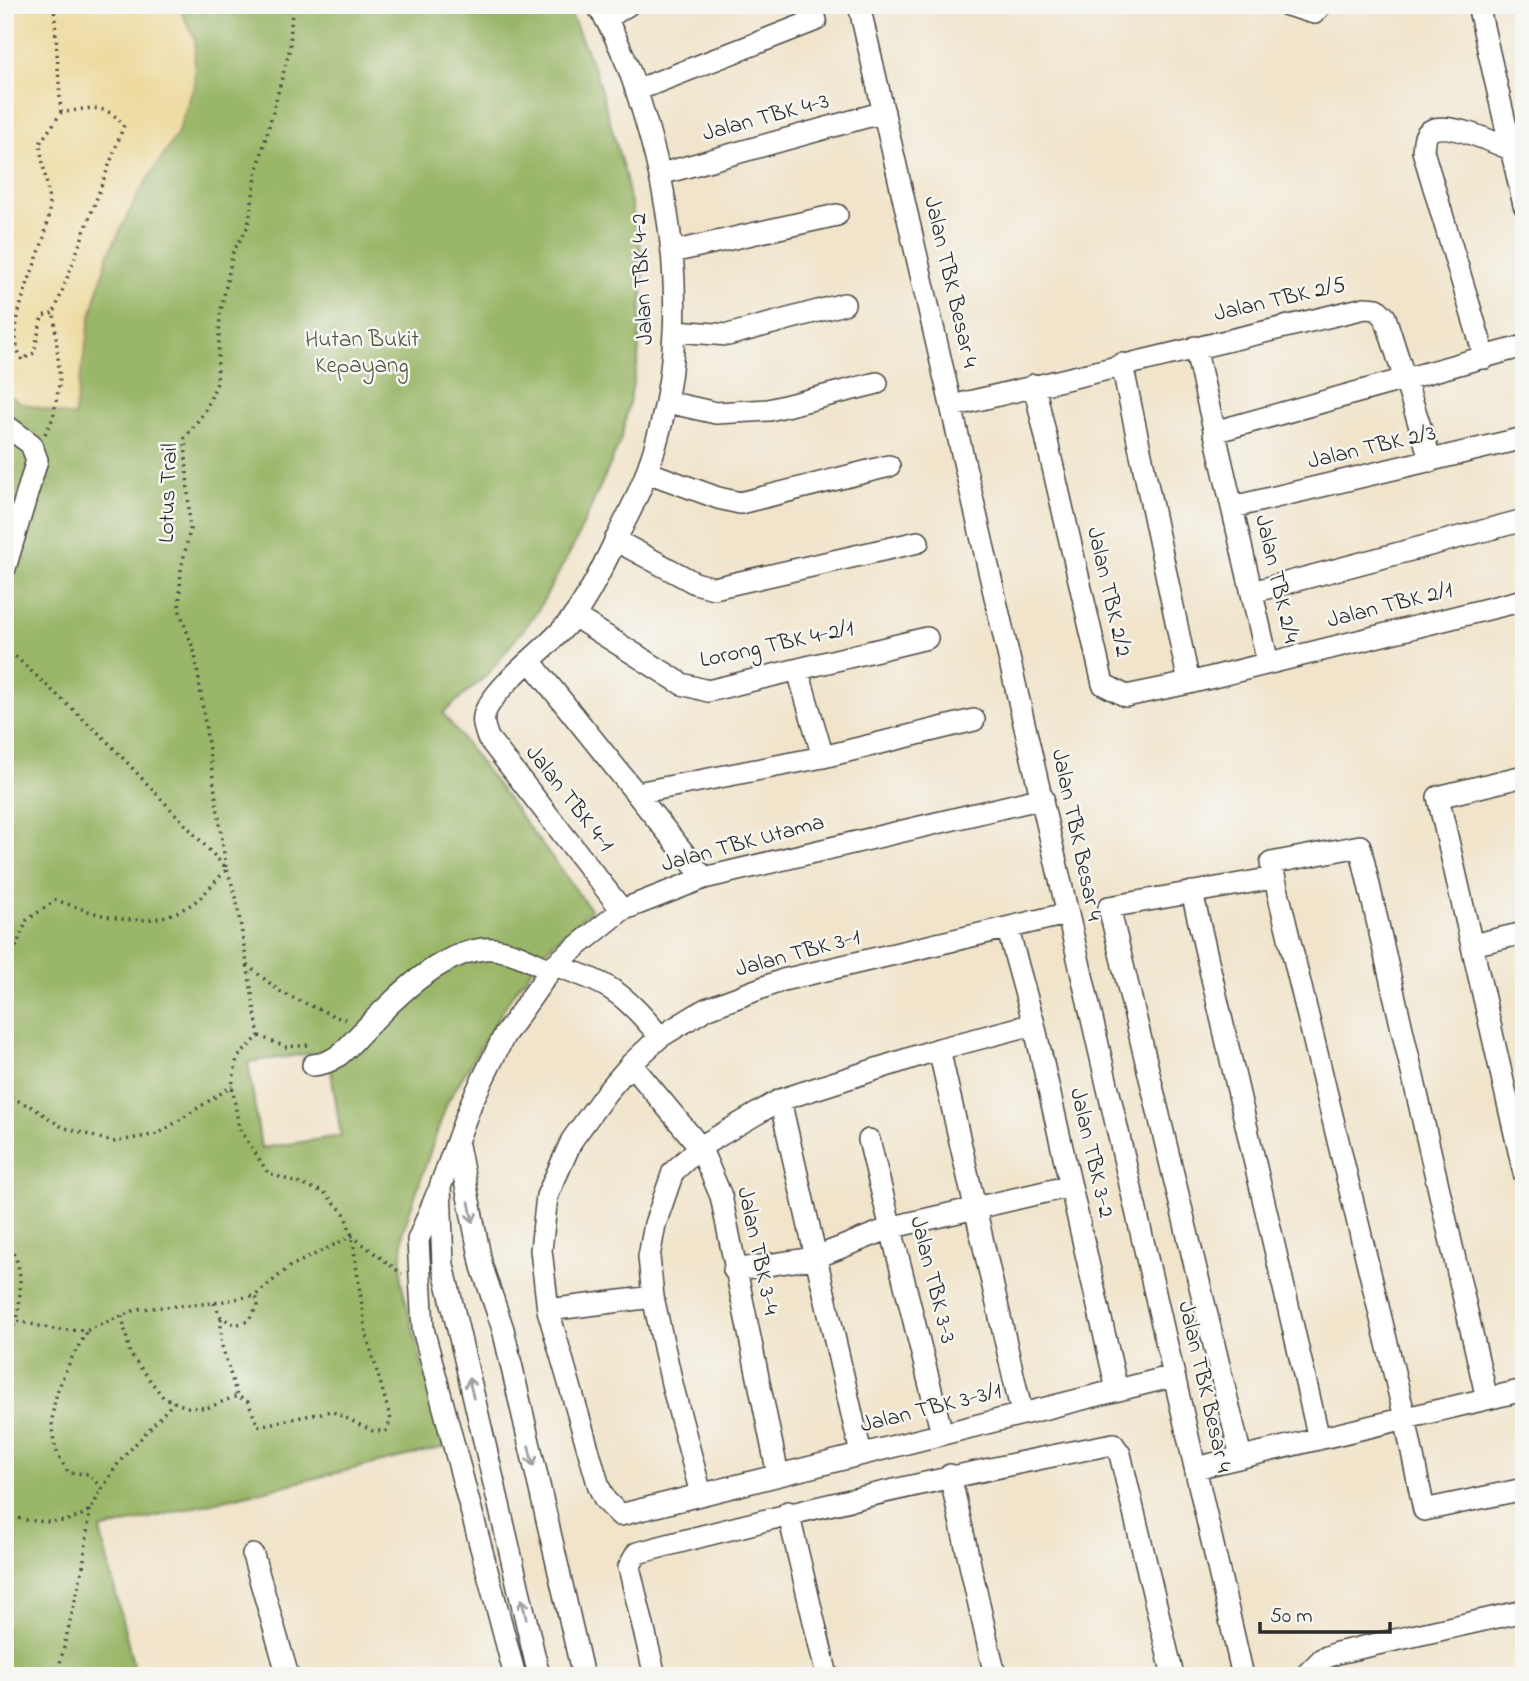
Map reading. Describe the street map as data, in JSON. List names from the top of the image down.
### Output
{
  "streets": {
    "street": [
      "Jalan TBK 4-3",
      "Jalan TBK 4-2",
      "Jalan TBK Besar 4",
      "Jalan TBK 2/5",
      "Jalan TBK 2/3",
      "Jalan TBK 2/4",
      "Jalan TBK 2/2",
      "Jalan TBK 2/1",
      "Lorong TBK 4-2/1",
      "Jalan TBK 4-1",
      "Jalan TBK Utama",
      "Jalan TBK 3-1",
      "Jalan TBK 3-2",
      "Jalan TBK 3-4",
      "Jalan TBK 3-3",
      "Jalan TBK 3-3/1"
    ],
    "path": ["Lotus Trail"]
  },
  "crossings": [
    ["Jalan TBK 4-3", "Jalan TBK 4-2"],
    ["Jalan TBK 4-3", "Jalan TBK Besar 4"],
    ["Jalan TBK 4-2", "Lorong TBK 4-2/1"],
    ["Jalan TBK 4-2", "Jalan TBK 4-1"],
    ["Jalan TBK Besar 4", "Jalan TBK 2/5"],
    ["Jalan TBK Besar 4", "Jalan TBK Utama"],
    ["Jalan TBK Besar 4", "Jalan TBK 3-1"],
    ["Jalan TBK Besar 4", "Jalan TBK 3-3/1"],
    ["Jalan TBK 2/5", "Jalan TBK 2/4"],
    ["Jalan TBK 2/5", "Jalan TBK 2/2"],
    ["Jalan TBK 2/3", "Jalan TBK 2/4"],
    ["Jalan TBK 2/4", "Jalan TBK 2/2"],
    ["Jalan TBK 2/4", "Jalan TBK 2/1"],
    ["Jalan TBK 2/2", "Jalan TBK 2/1"],
    ["Jalan TBK 4-1", "Jalan TBK Utama"],
    ["Jalan TBK 3-1", "Jalan TBK 3-2"],
    ["Jalan TBK 3-1", "Jalan TBK 3-4"],
    ["Jalan TBK 3-1", "Jalan TBK 3-3/1"],
    ["Jalan TBK 3-2", "Jalan TBK 3-3/1"],
    ["Jalan TBK 3-4", "Jalan TBK 3-3/1"],
    ["Jalan TBK 3-3", "Jalan TBK 3-3/1"]
  ],
  "parks": ["Hutan Bukit Kepayang"],
  "scale_bar": "50 m"
}
